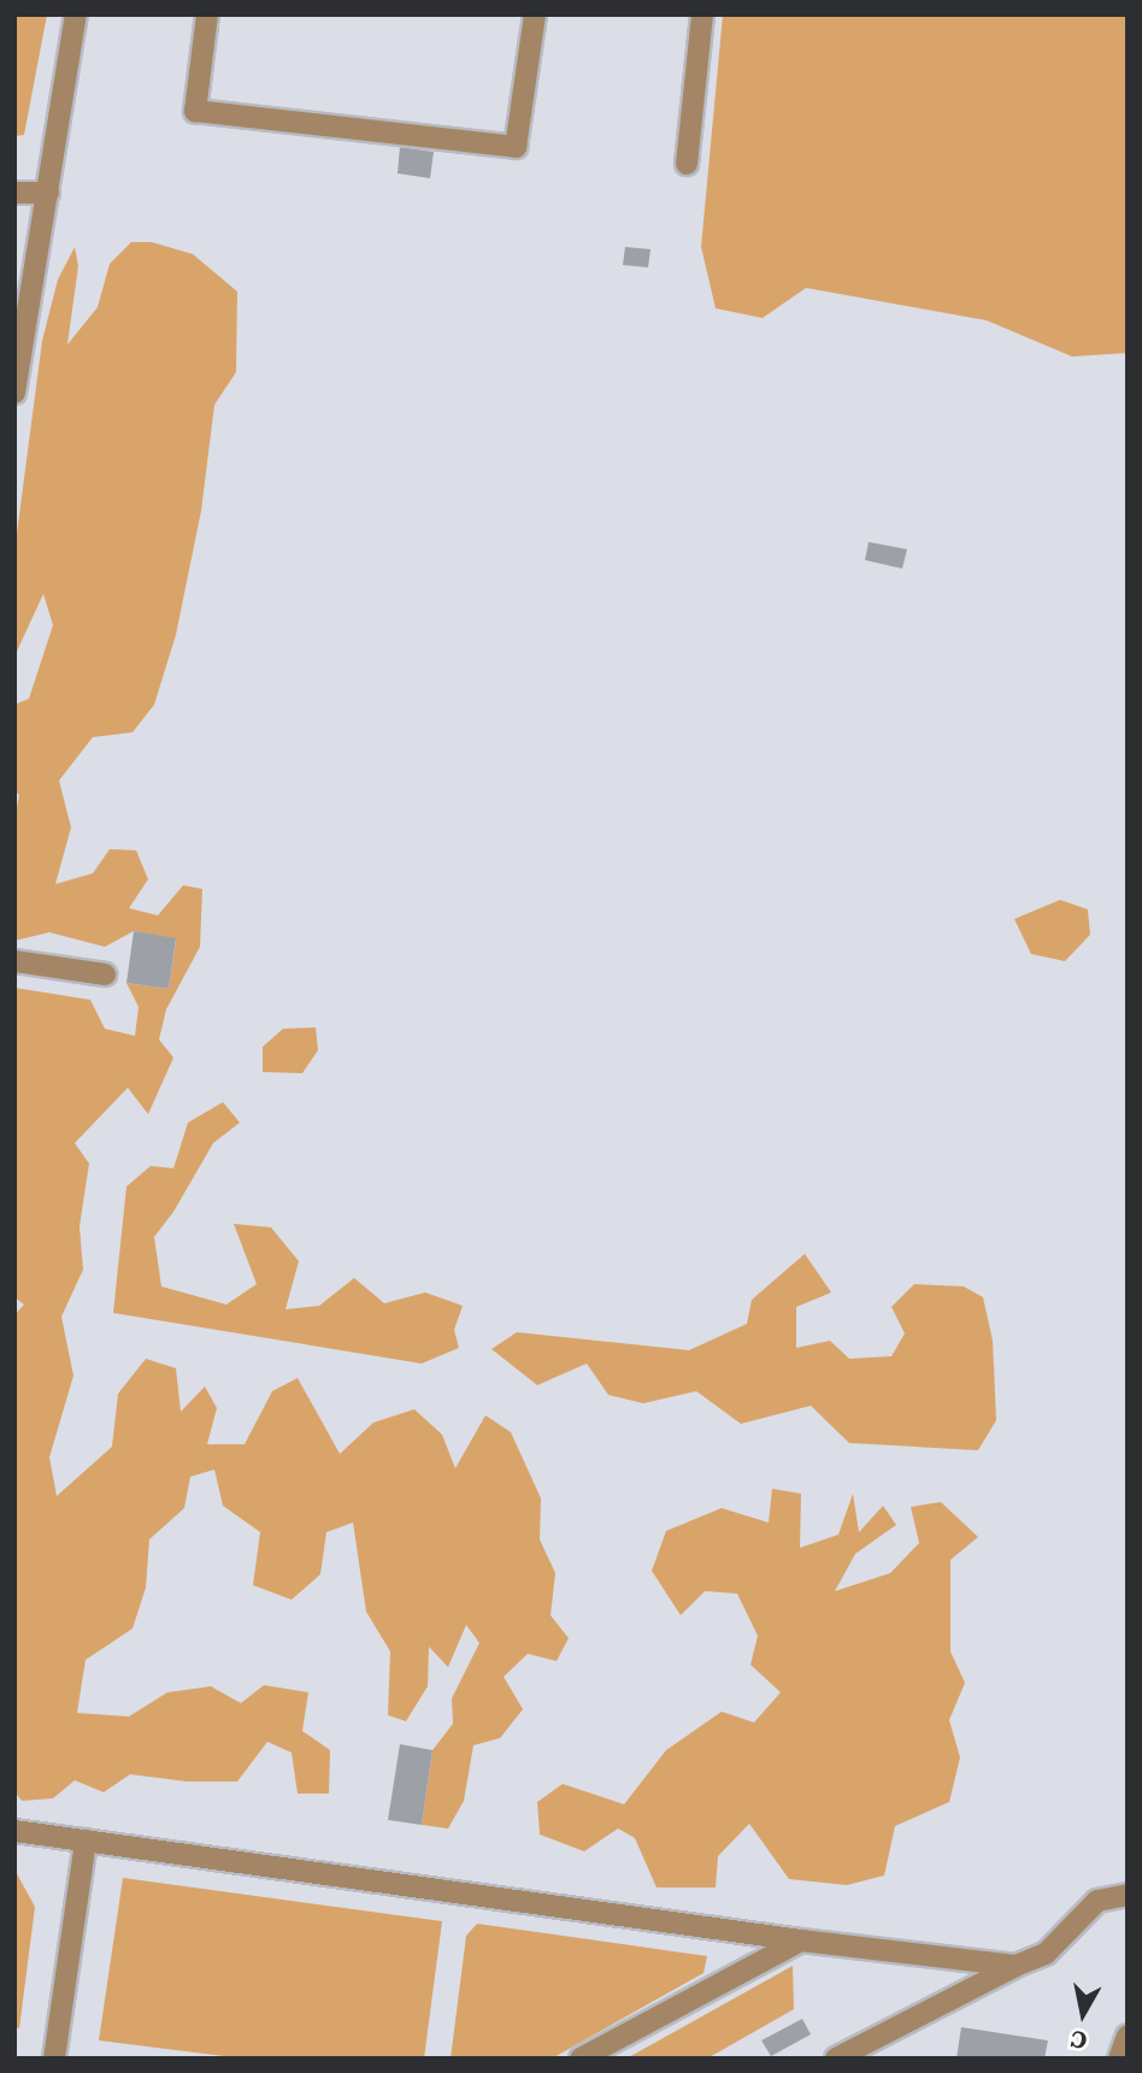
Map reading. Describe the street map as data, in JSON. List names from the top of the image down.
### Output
{
  "north": "bottom"
}
